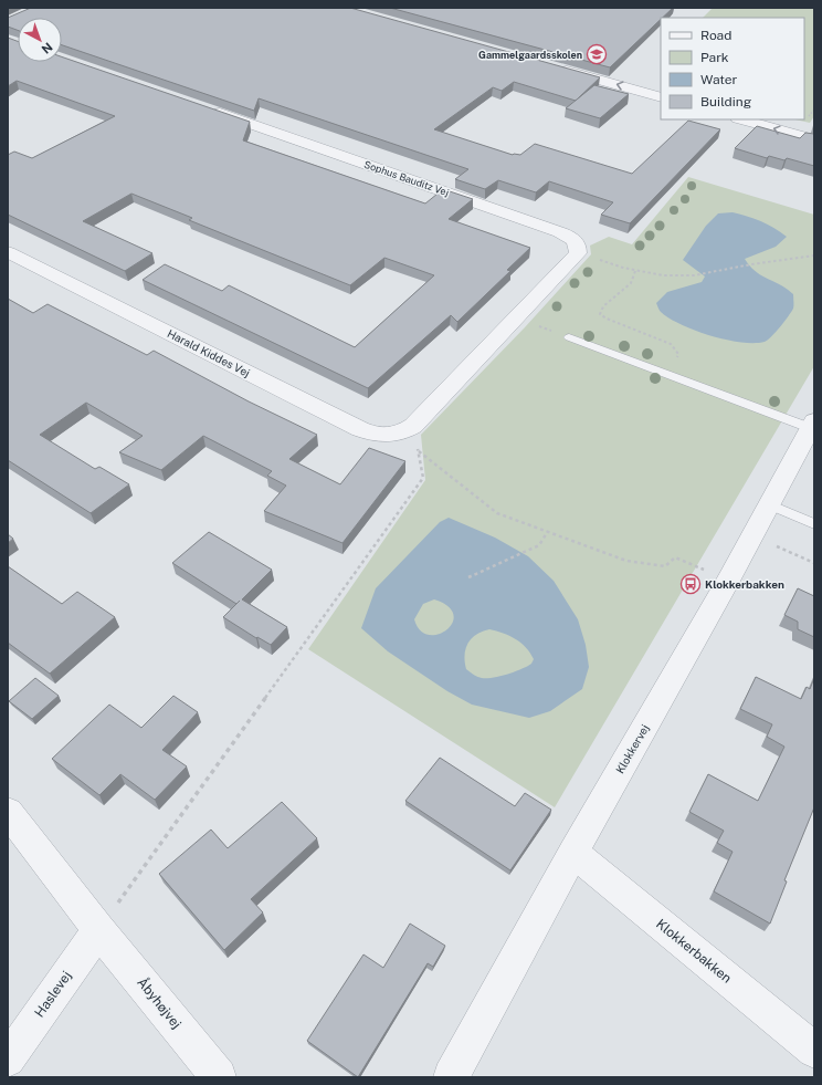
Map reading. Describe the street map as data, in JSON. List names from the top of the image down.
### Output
{
  "streets": {
    "street": [
      "Sophus Bauditz Vej",
      "Harald Kiddes Vej",
      "Klokkervej",
      "Klokkerbakken",
      "Haslevej",
      "Åbyhøjvej"
    ]
  },
  "crossings": [
    ["Klokkervej", "Klokkerbakken"],
    ["Haslevej", "Åbyhøjvej"]
  ],
  "places": {
    "school or university": ["Gammelgaardsskolen"],
    "bus stop": ["Klokkerbakken"]
  },
  "legend": [
    "Road",
    "Park",
    "Water",
    "Building"
  ],
  "north": "bottom right"
}
